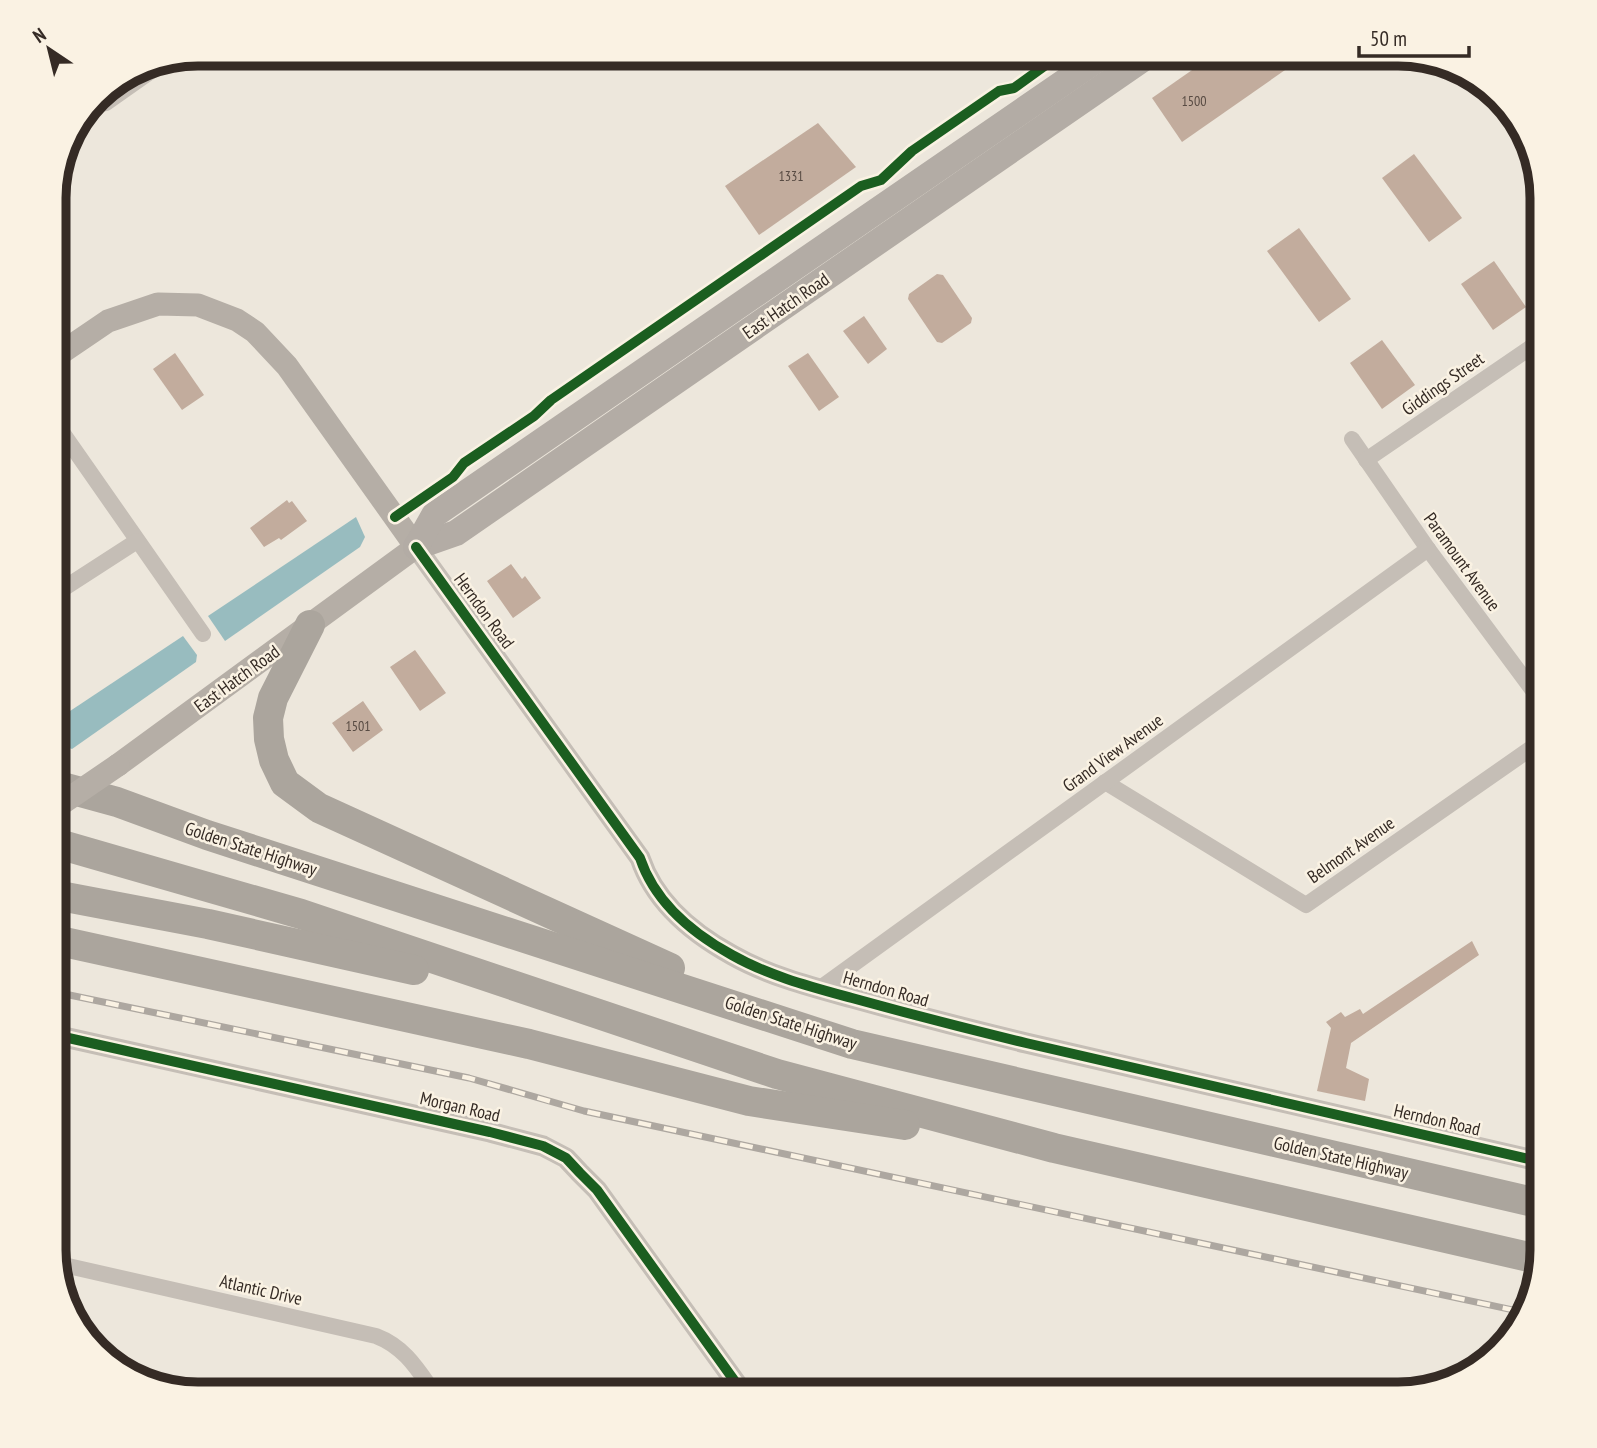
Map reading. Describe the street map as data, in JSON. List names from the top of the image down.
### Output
{
  "streets": {
    "highway": ["Golden State Highway"],
    "main road": ["East Hatch Road", "Herndon Road"],
    "street": [
      "Giddings Street",
      "Paramount Avenue",
      "Grand View Avenue",
      "Belmont Avenue",
      "Morgan Road",
      "Atlantic Drive"
    ]
  },
  "crossings": [
    ["East Hatch Road", "Herndon Road"],
    ["Giddings Street", "Paramount Avenue"],
    ["Paramount Avenue", "Grand View Avenue"],
    ["Herndon Road", "Grand View Avenue"],
    ["Grand View Avenue", "Belmont Avenue"]
  ],
  "house_numbers": ["1500", "1331", "1501"],
  "scale_bar": "50 m",
  "north": "top left"
}
